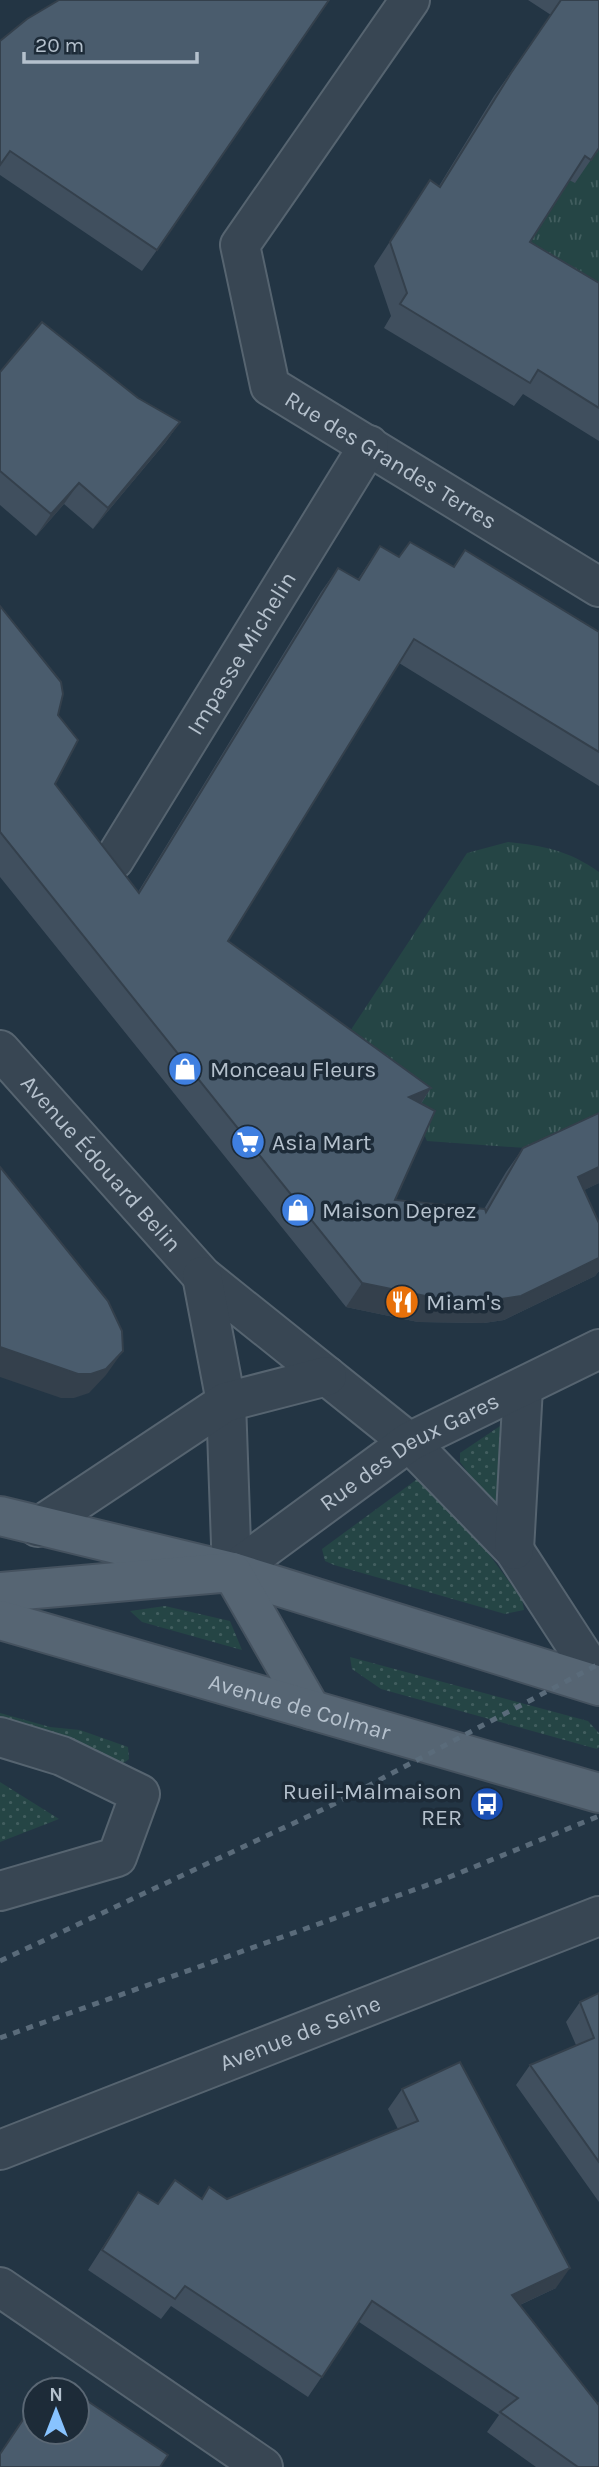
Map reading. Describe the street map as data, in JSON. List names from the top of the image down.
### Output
{
  "streets": {
    "main road": ["Avenue de Colmar"],
    "street": [
      "Rue des Grandes Terres",
      "Impasse Michelin",
      "Avenue Édouard Belin",
      "Rue des Deux Gares",
      "Avenue de Seine"
    ]
  },
  "crossings": [
    ["Rue des Grandes Terres", "Impasse Michelin"],
    ["Avenue Édouard Belin", "Rue des Deux Gares"]
  ],
  "places": {
    "shop": ["Monceau Fleurs", "Maison Deprez"],
    "supermarket": ["Asia Mart"],
    "restaurant": ["Miam's"],
    "bus stop": ["Rueil-Malmaison RER"]
  },
  "scale_bar": "20 m",
  "north": "top"
}
